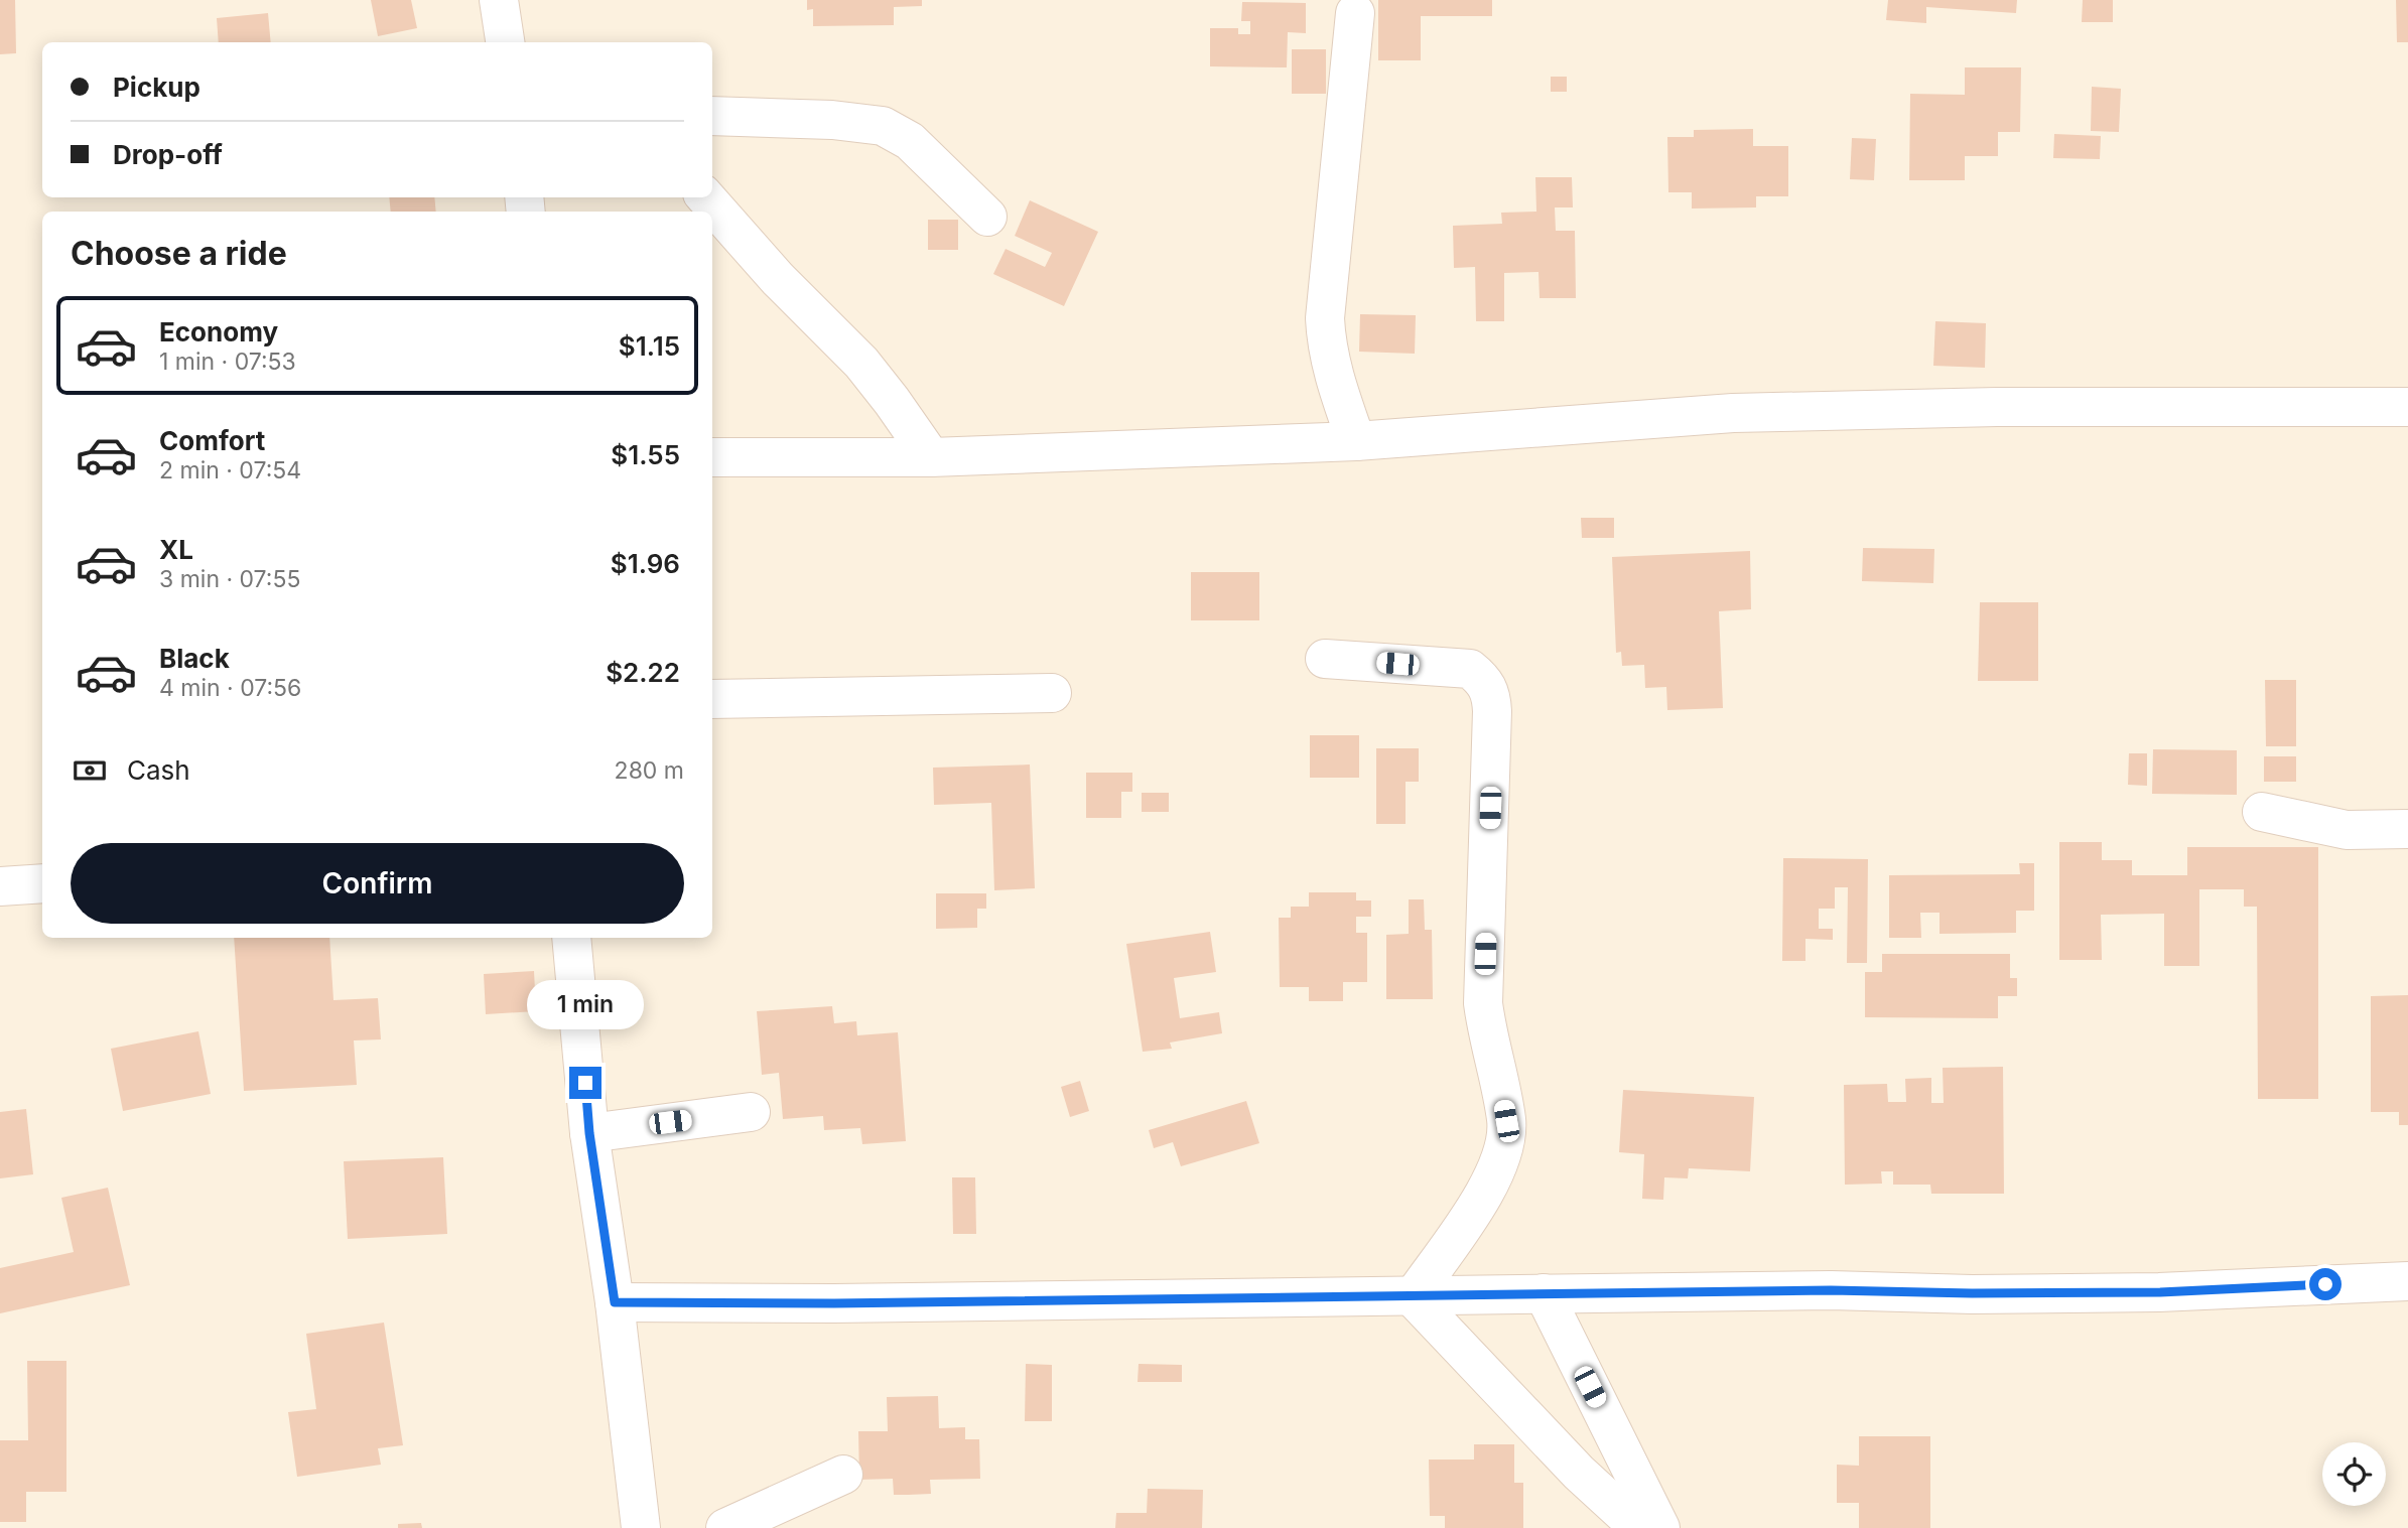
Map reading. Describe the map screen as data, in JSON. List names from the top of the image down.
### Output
{
  "page": {
    "banner": ["Pickup", "Drop-off"],
    "heading": "Choose a ride",
    "list": [
      {
        "name": "Economy",
        "note": "1 min · 07:53",
        "value": "$1.15"
      },
      {
        "name": "Comfort",
        "note": "2 min · 07:54",
        "value": "$1.55"
      },
      {
        "name": "XL",
        "note": "3 min · 07:55",
        "value": "$1.96"
      },
      {
        "name": "Black",
        "note": "4 min · 07:56",
        "value": "$2.22"
      }
    ],
    "pay": ["Cash", "280 m"],
    "buttons": "Confirm",
    "bubble": "1 min"
  }
}
